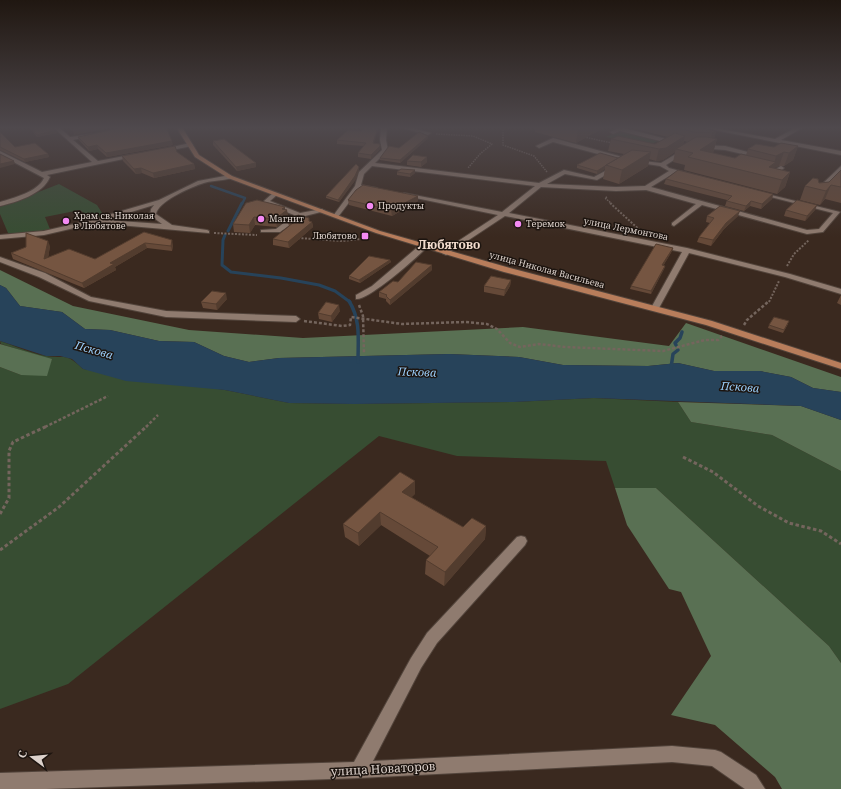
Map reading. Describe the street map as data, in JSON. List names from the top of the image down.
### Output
{
  "streets": {
    "main road": ["улица Николая Васильева"],
    "street": ["улица Лермонтова", "улица Новаторов"]
  },
  "districts": ["Любятово"],
  "water": ["Пскова"],
  "places": {
    "other": [
      "Продукты",
      "Магнит",
      "Храм св. Николая в Любятове",
      "Теремок"
    ],
    "transit": ["Любятово"]
  },
  "north": "left"
}
